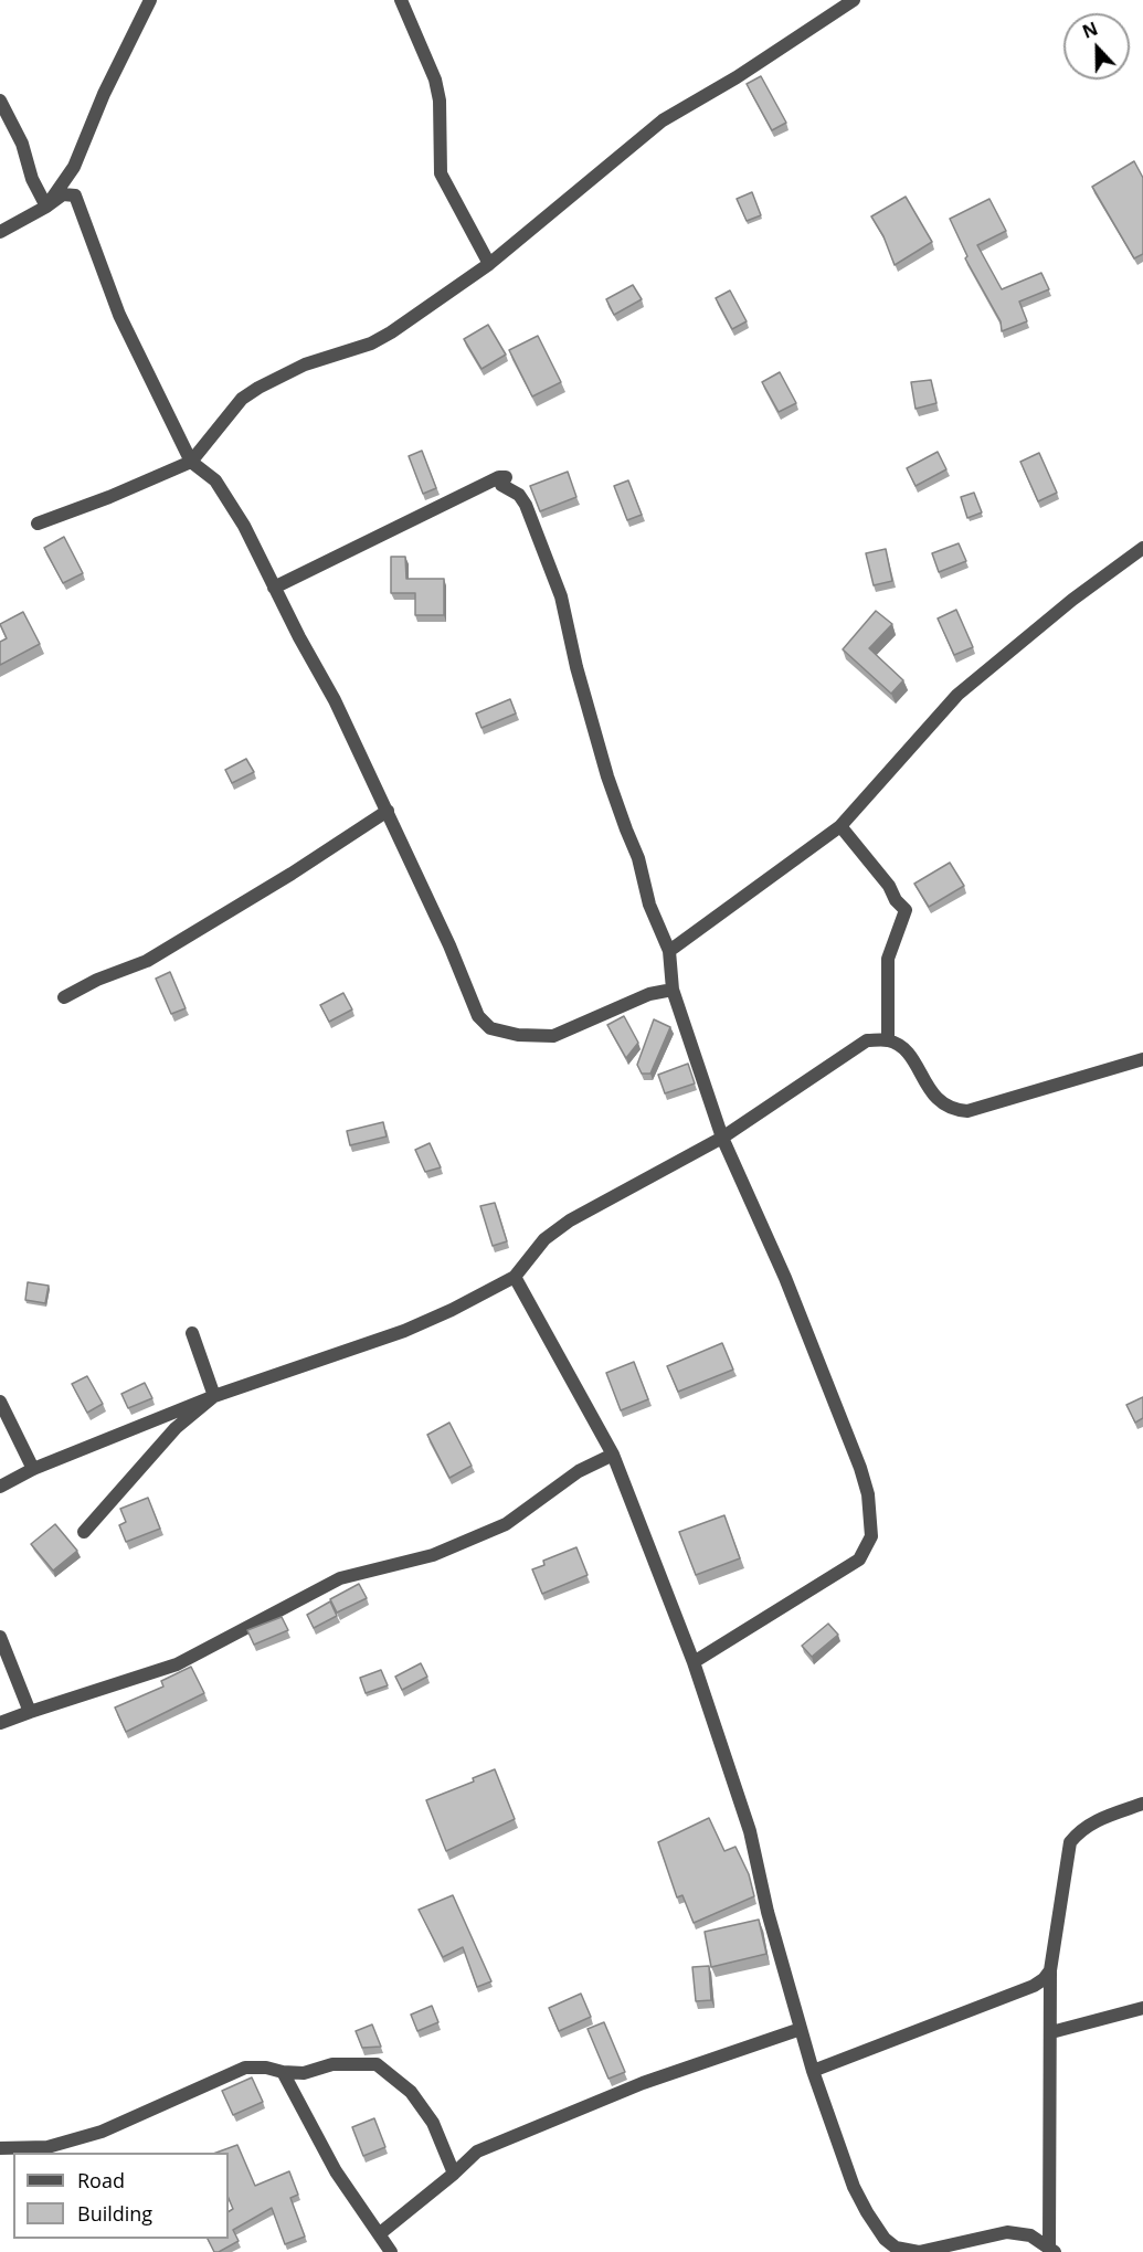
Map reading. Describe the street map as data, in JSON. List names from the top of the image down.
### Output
{
  "legend": ["Road", "Building"],
  "north": "top"
}
